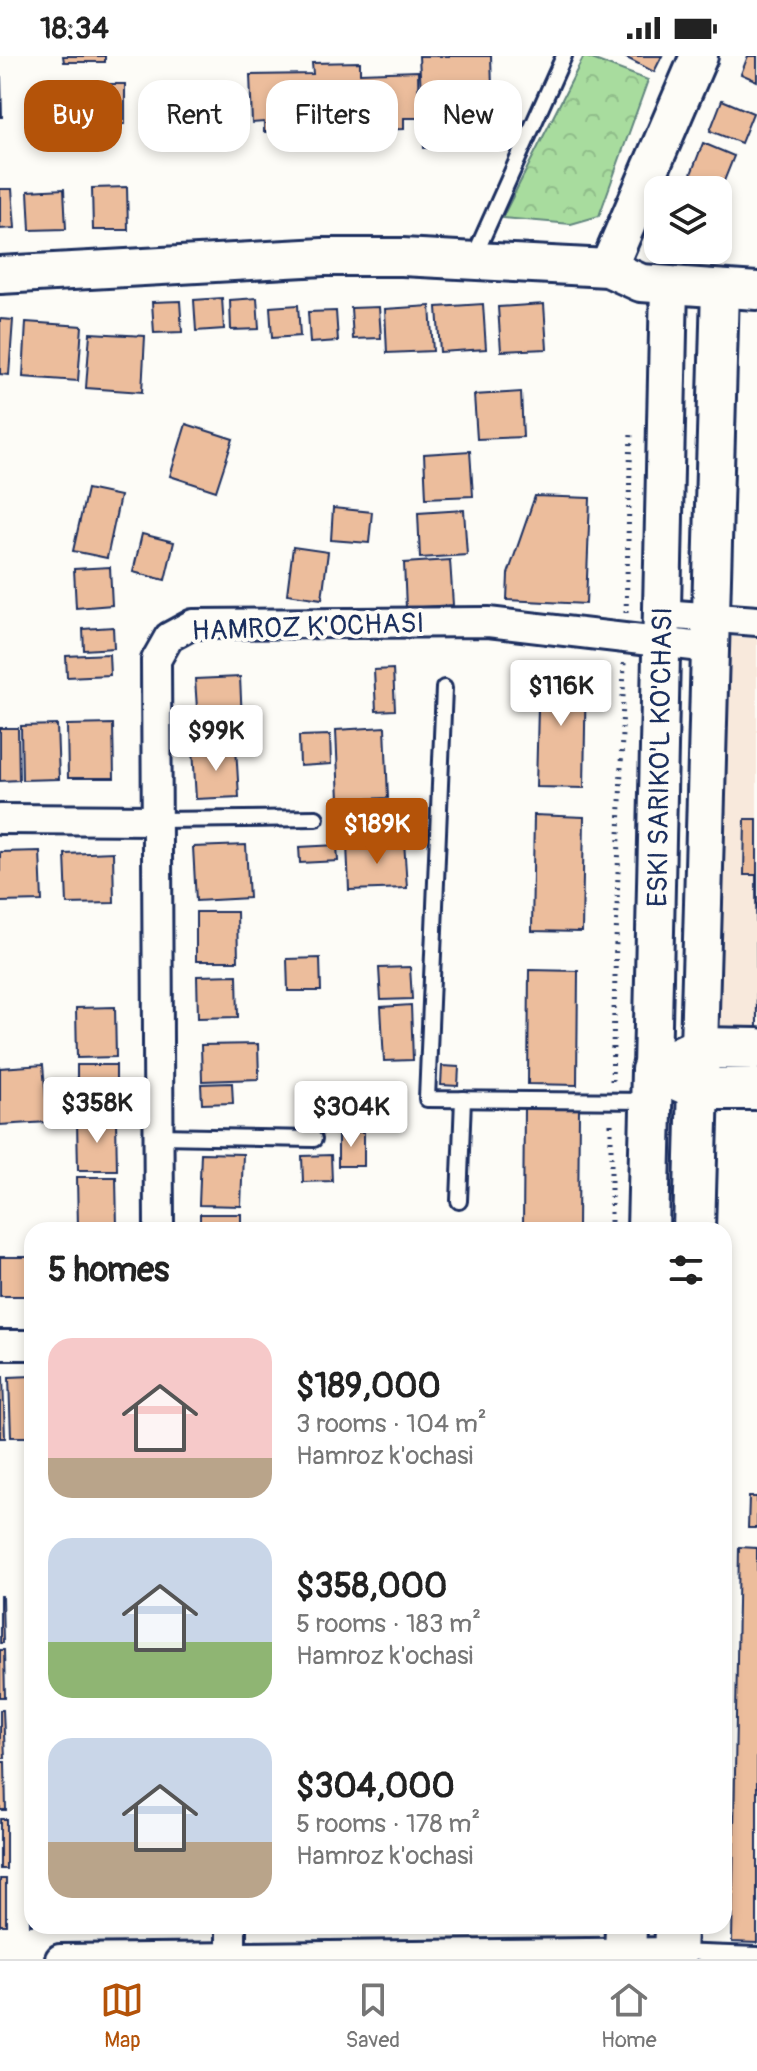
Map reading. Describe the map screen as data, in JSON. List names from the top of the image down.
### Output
{
  "streets": {
    "main road": ["ESKI SARIKO'L KO'CHASI"],
    "street": ["HAMROZ K'OCHASI"]
  },
  "crossings": [
    ["HAMROZ K'OCHASI", "ESKI SARIKO'L KO'CHASI"]
  ],
  "page": {
    "status": "18:34",
    "chip": [
      "Buy",
      "Rent",
      "Filters",
      "New"
    ],
    "price": [
      "$116K",
      "$99K",
      "$189K",
      "$358K",
      "$304K"
    ],
    "heading": "5 homes",
    "list": [
      {
        "name": "$189,000",
        "note": "3 rooms · 104 m² · Hamroz k'ochasi"
      },
      {
        "name": "$358,000",
        "note": "5 rooms · 183 m² · Hamroz k'ochasi"
      },
      {
        "name": "$304,000",
        "note": "5 rooms · 178 m² · Hamroz k'ochasi"
      }
    ],
    "tabs": ["Map", "Saved", "Home"]
  }
}
